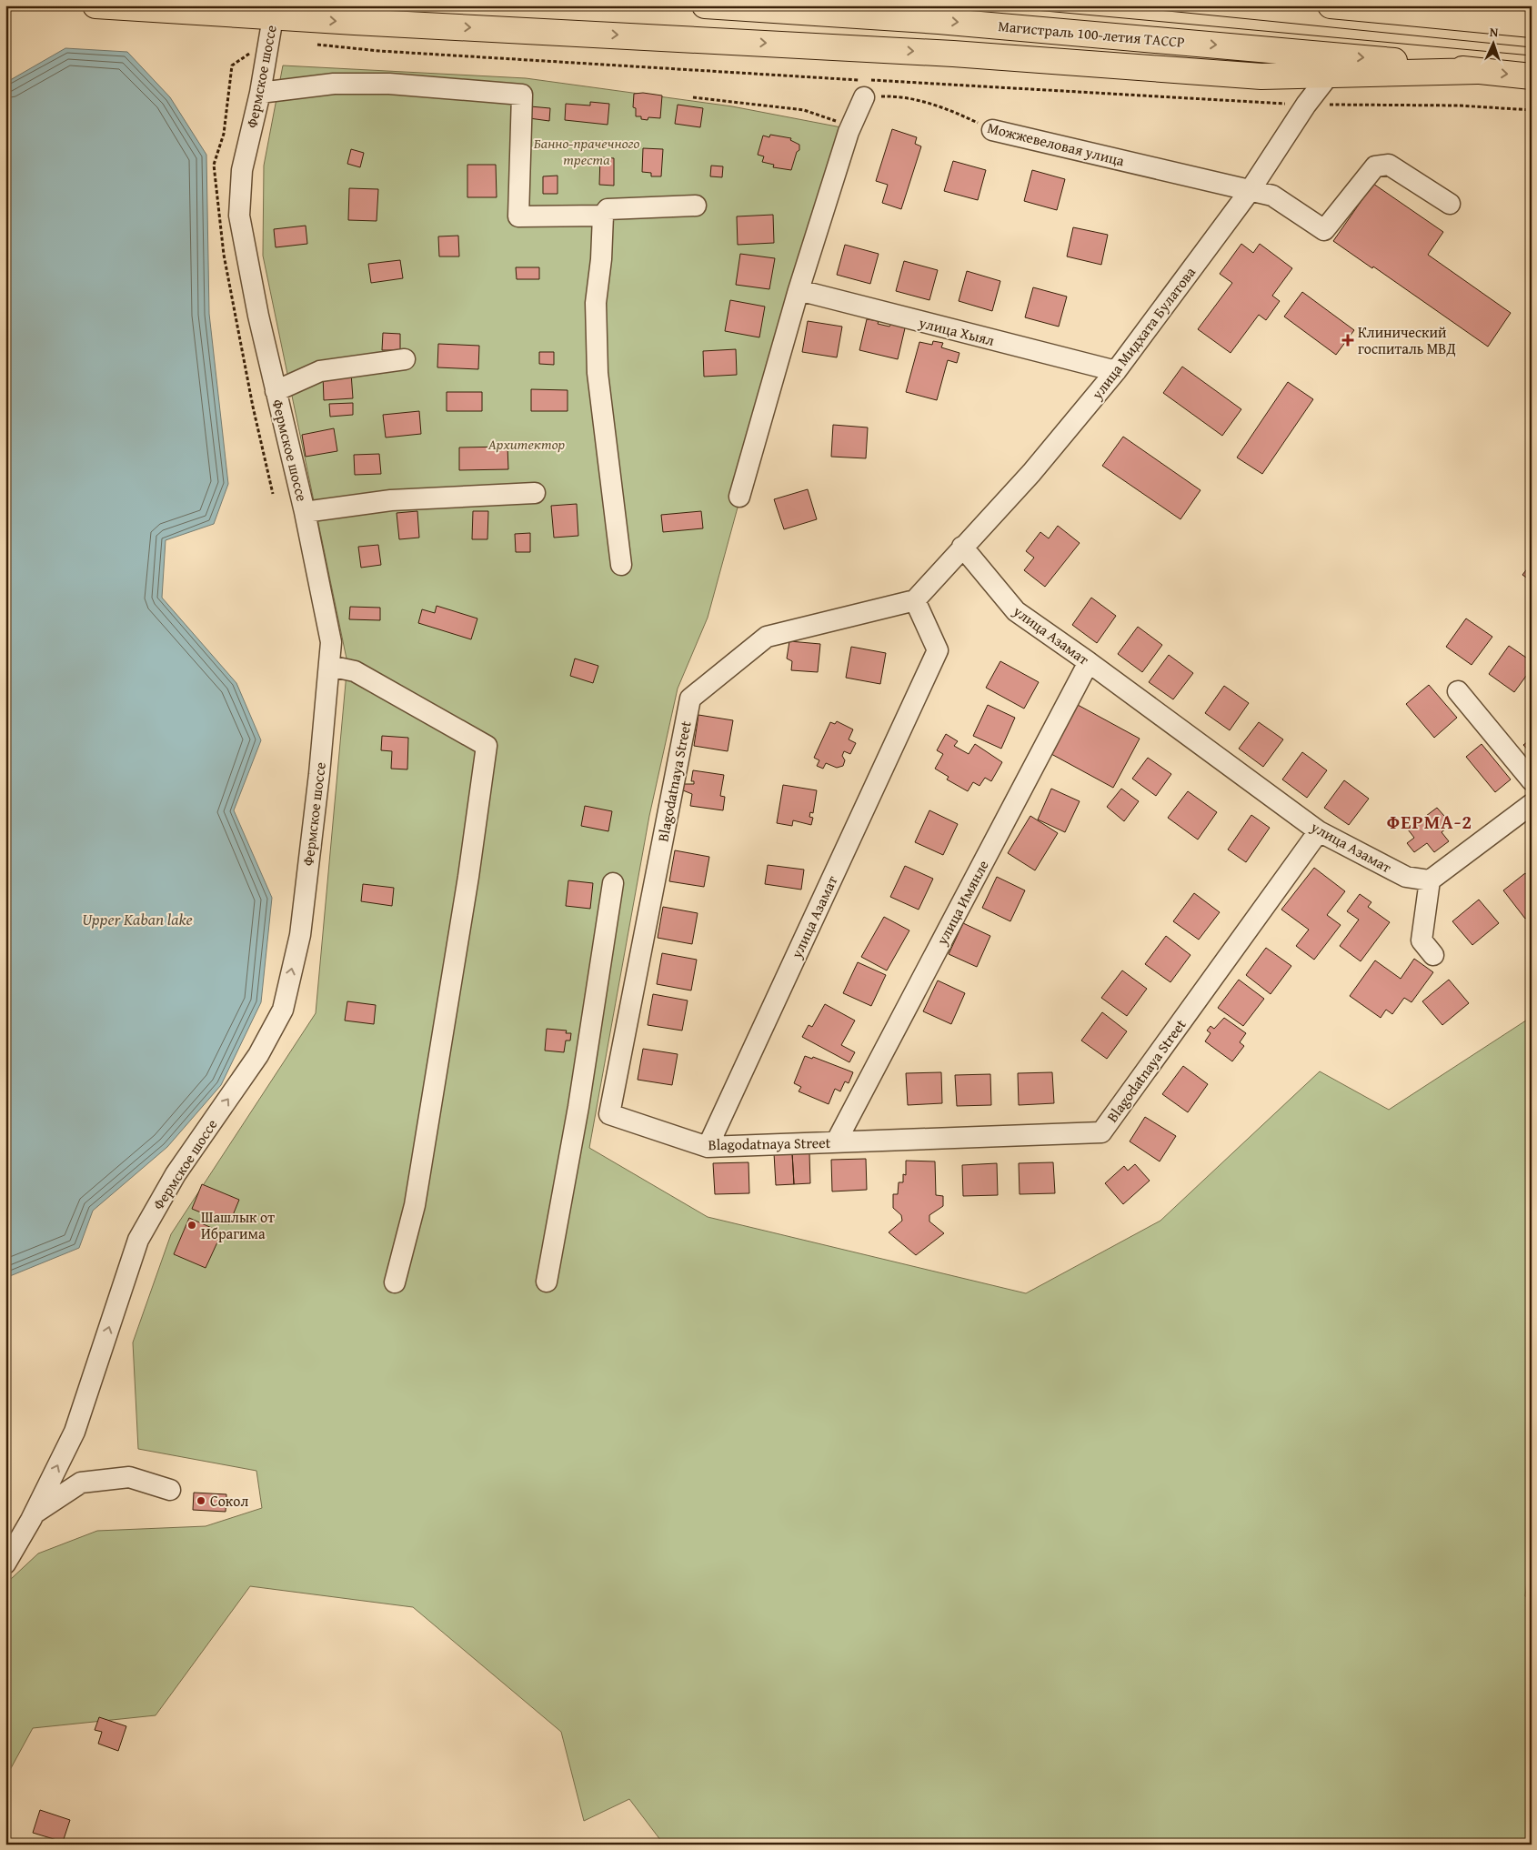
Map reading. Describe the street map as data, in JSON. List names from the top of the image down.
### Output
{
  "streets": {
    "main road": ["Магистраль 100-летия ТАССР"],
    "street": [
      "Фермское шоссе",
      "Можжевеловая улица",
      "улица Хыял",
      "улица Мидхата Булатова",
      "улица Азамат",
      "Blagodatnaya Street",
      "улица Имянле"
    ]
  },
  "crossings": [
    ["Можжевеловая улица", "улица Мидхата Булатова"],
    ["улица Хыял", "улица Мидхата Булатова"],
    ["улица Мидхата Булатова", "улица Азамат"],
    ["улица Азамат", "Blagodatnaya Street"],
    ["улица Азамат", "улица Имянле"],
    ["Blagodatnaya Street", "улица Имянле"]
  ],
  "one_way": ["Фермское шоссе"],
  "districts": ["ФЕРМА-2"],
  "water": ["Upper Kaban lake"],
  "parks": ["Банно-прачечного треста", "Архитектор"],
  "places": {
    "health": ["Клинический госпиталь МВД"],
    "other": ["Шашлык от Ибрагима", "Сокол"]
  },
  "north": "top"
}
